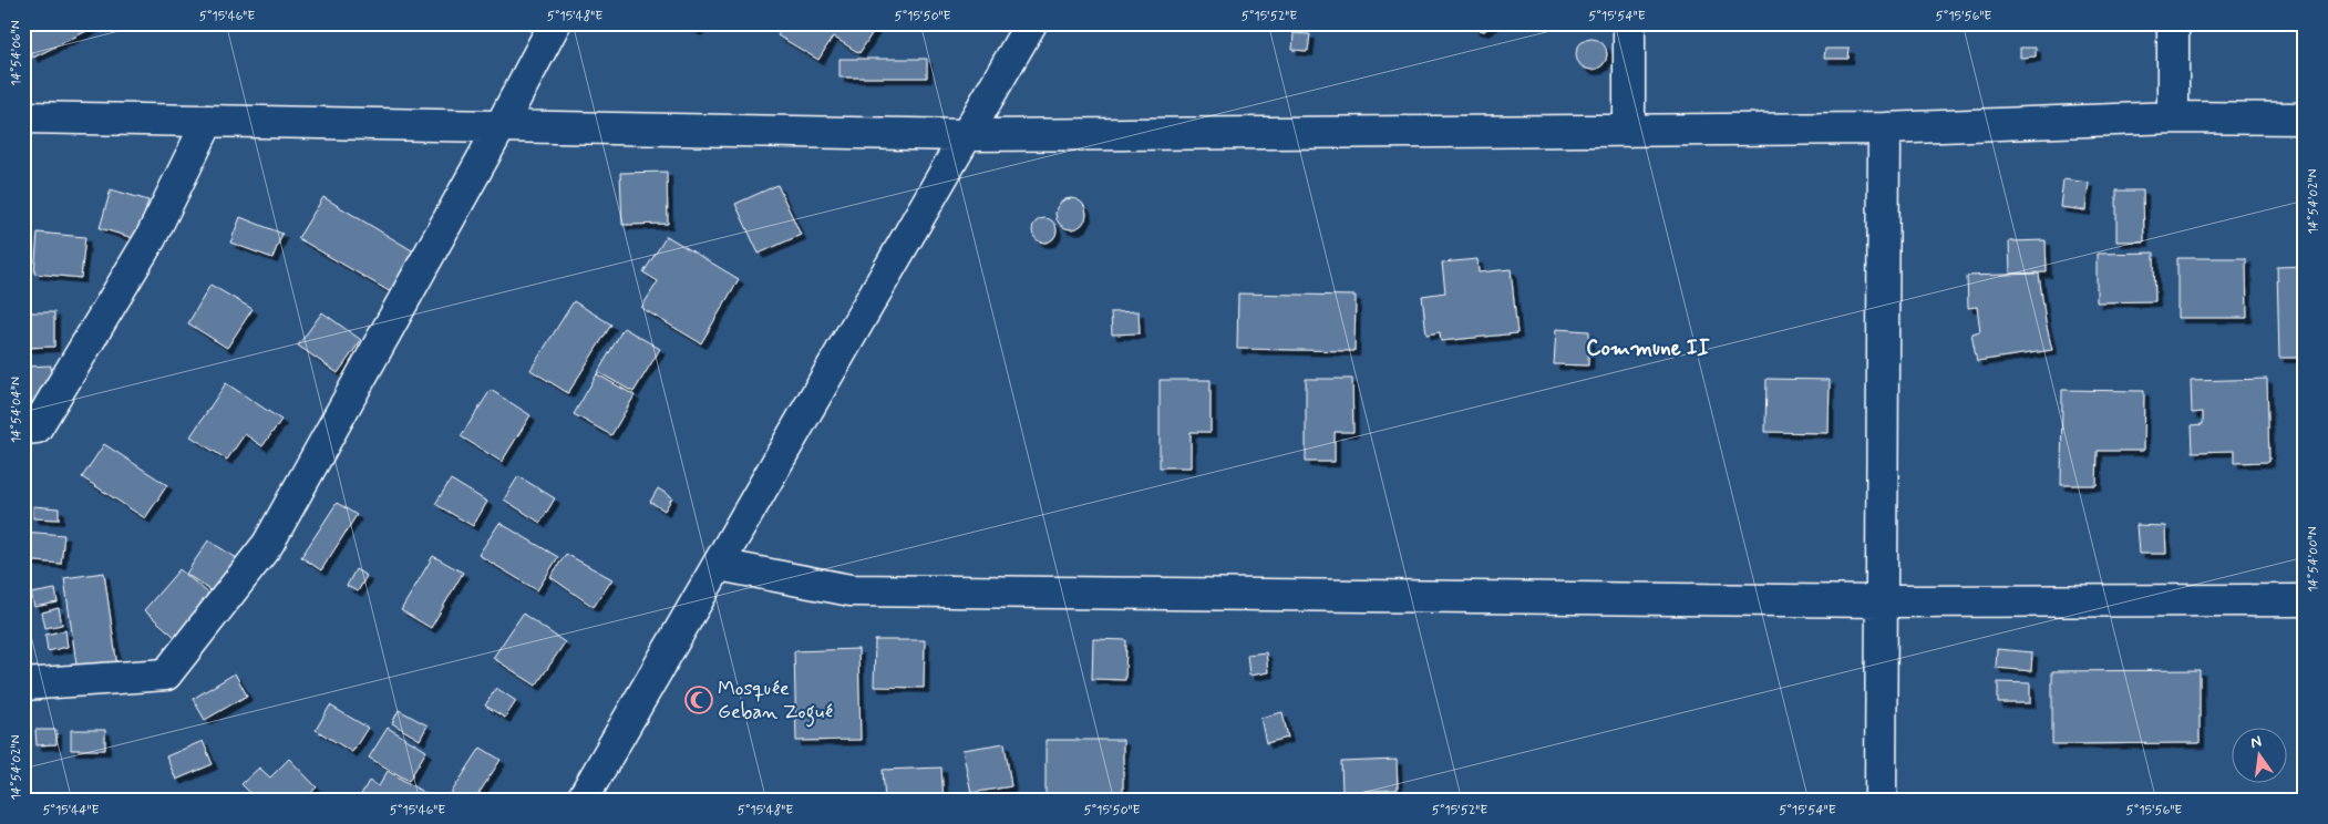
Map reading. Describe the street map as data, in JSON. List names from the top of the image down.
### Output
{
  "districts": ["Commune II"],
  "places": {
    "mosque": ["Mosquée Geban Zogué"]
  },
  "north": "top",
  "coordinates": [
    "5°15'46\"E",
    "5°15'48\"E",
    "5°15'50\"E",
    "5°15'52\"E",
    "5°15'54\"E",
    "5°15'56\"E",
    "14°54'06\"N",
    "14°54'02\"N",
    "14°54'04\"N",
    "14°54'00\"N",
    "5°15'44\"E"
  ]
}
